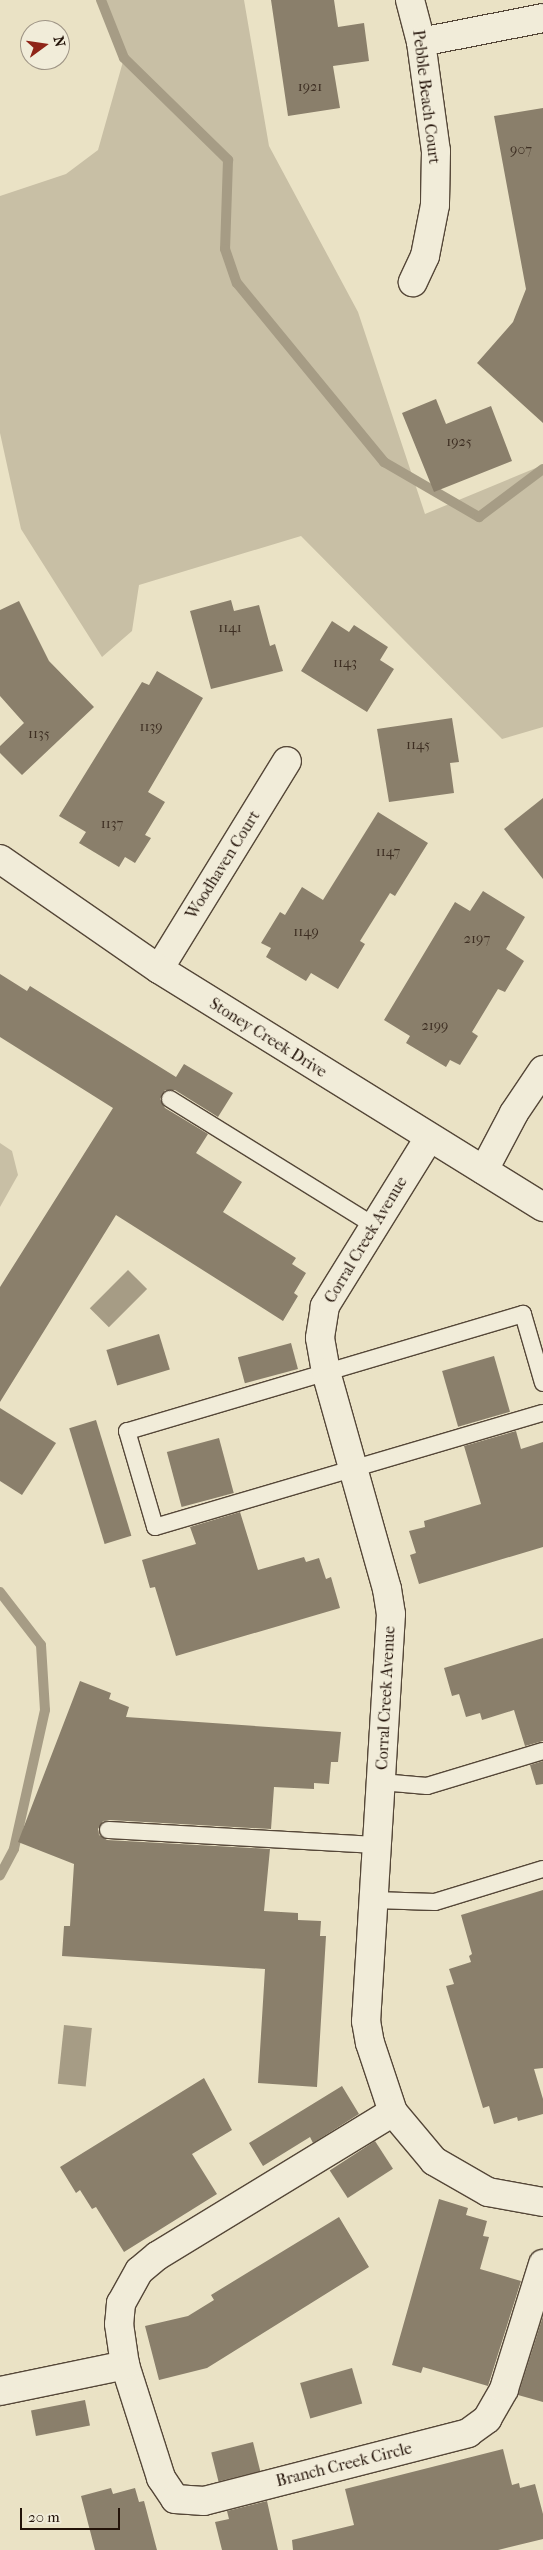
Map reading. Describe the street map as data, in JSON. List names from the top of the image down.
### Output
{
  "streets": {
    "street": [
      "Pebble Beach Court",
      "Woodhaven Court",
      "Stoney Creek Drive",
      "Corral Creek Avenue",
      "Branch Creek Circle"
    ]
  },
  "crossings": [
    ["Woodhaven Court", "Stoney Creek Drive"],
    ["Stoney Creek Drive", "Corral Creek Avenue"],
    ["Corral Creek Avenue", "Branch Creek Circle"]
  ],
  "house_numbers": [
    "1921",
    "907",
    "1925",
    "1141",
    "1143",
    "1139",
    "1135",
    "1145",
    "1137",
    "1147",
    "1149",
    "2197",
    "2199"
  ],
  "scale_bar": "20 m",
  "north": "right"
}
